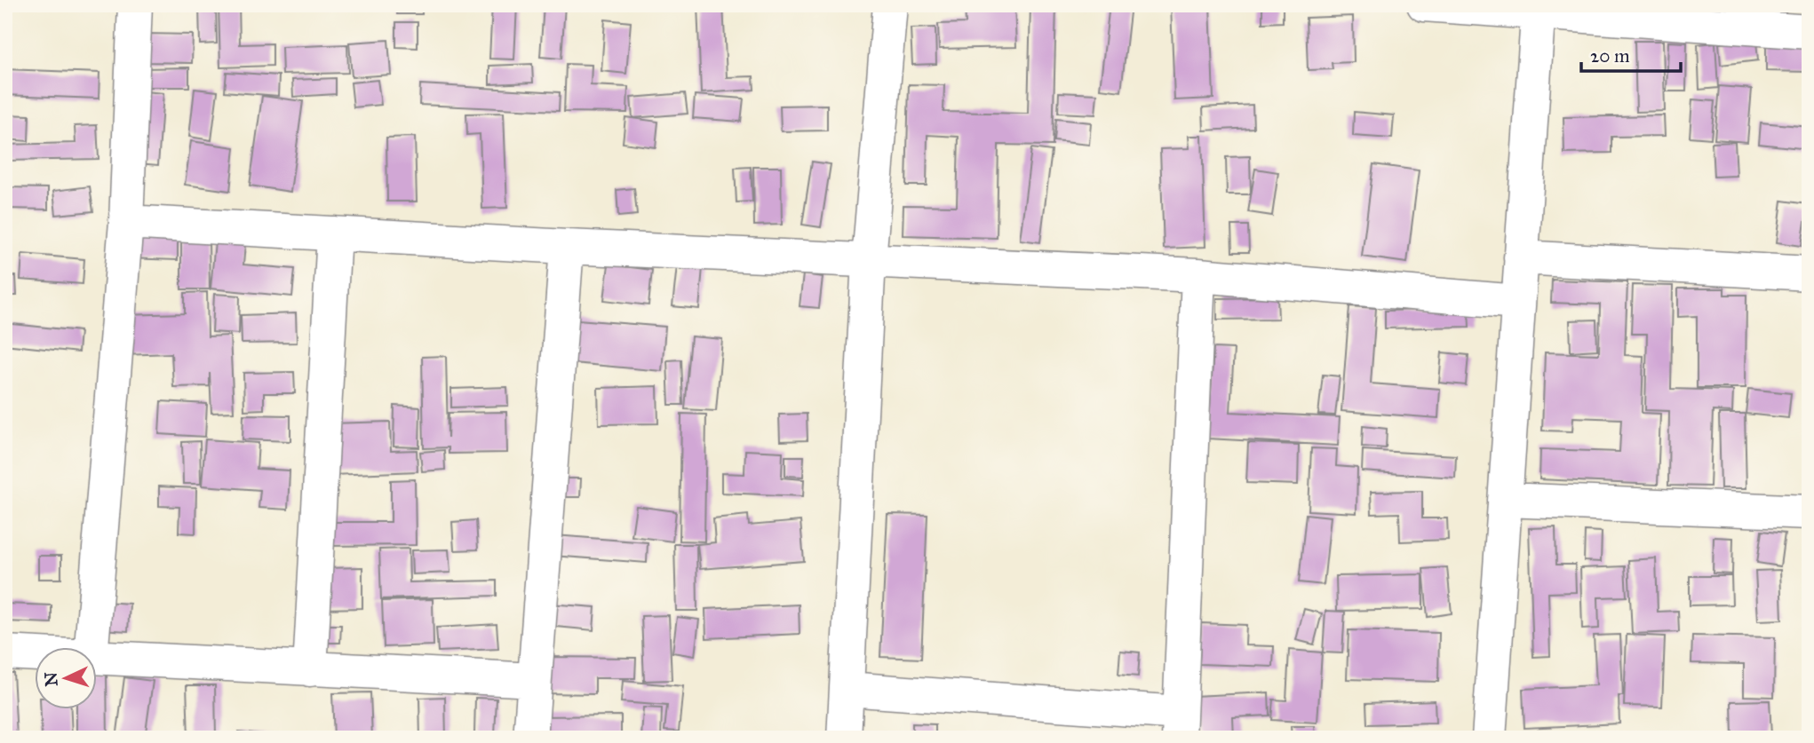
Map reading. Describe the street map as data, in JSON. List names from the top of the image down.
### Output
{
  "scale_bar": "20 m",
  "north": "left"
}
